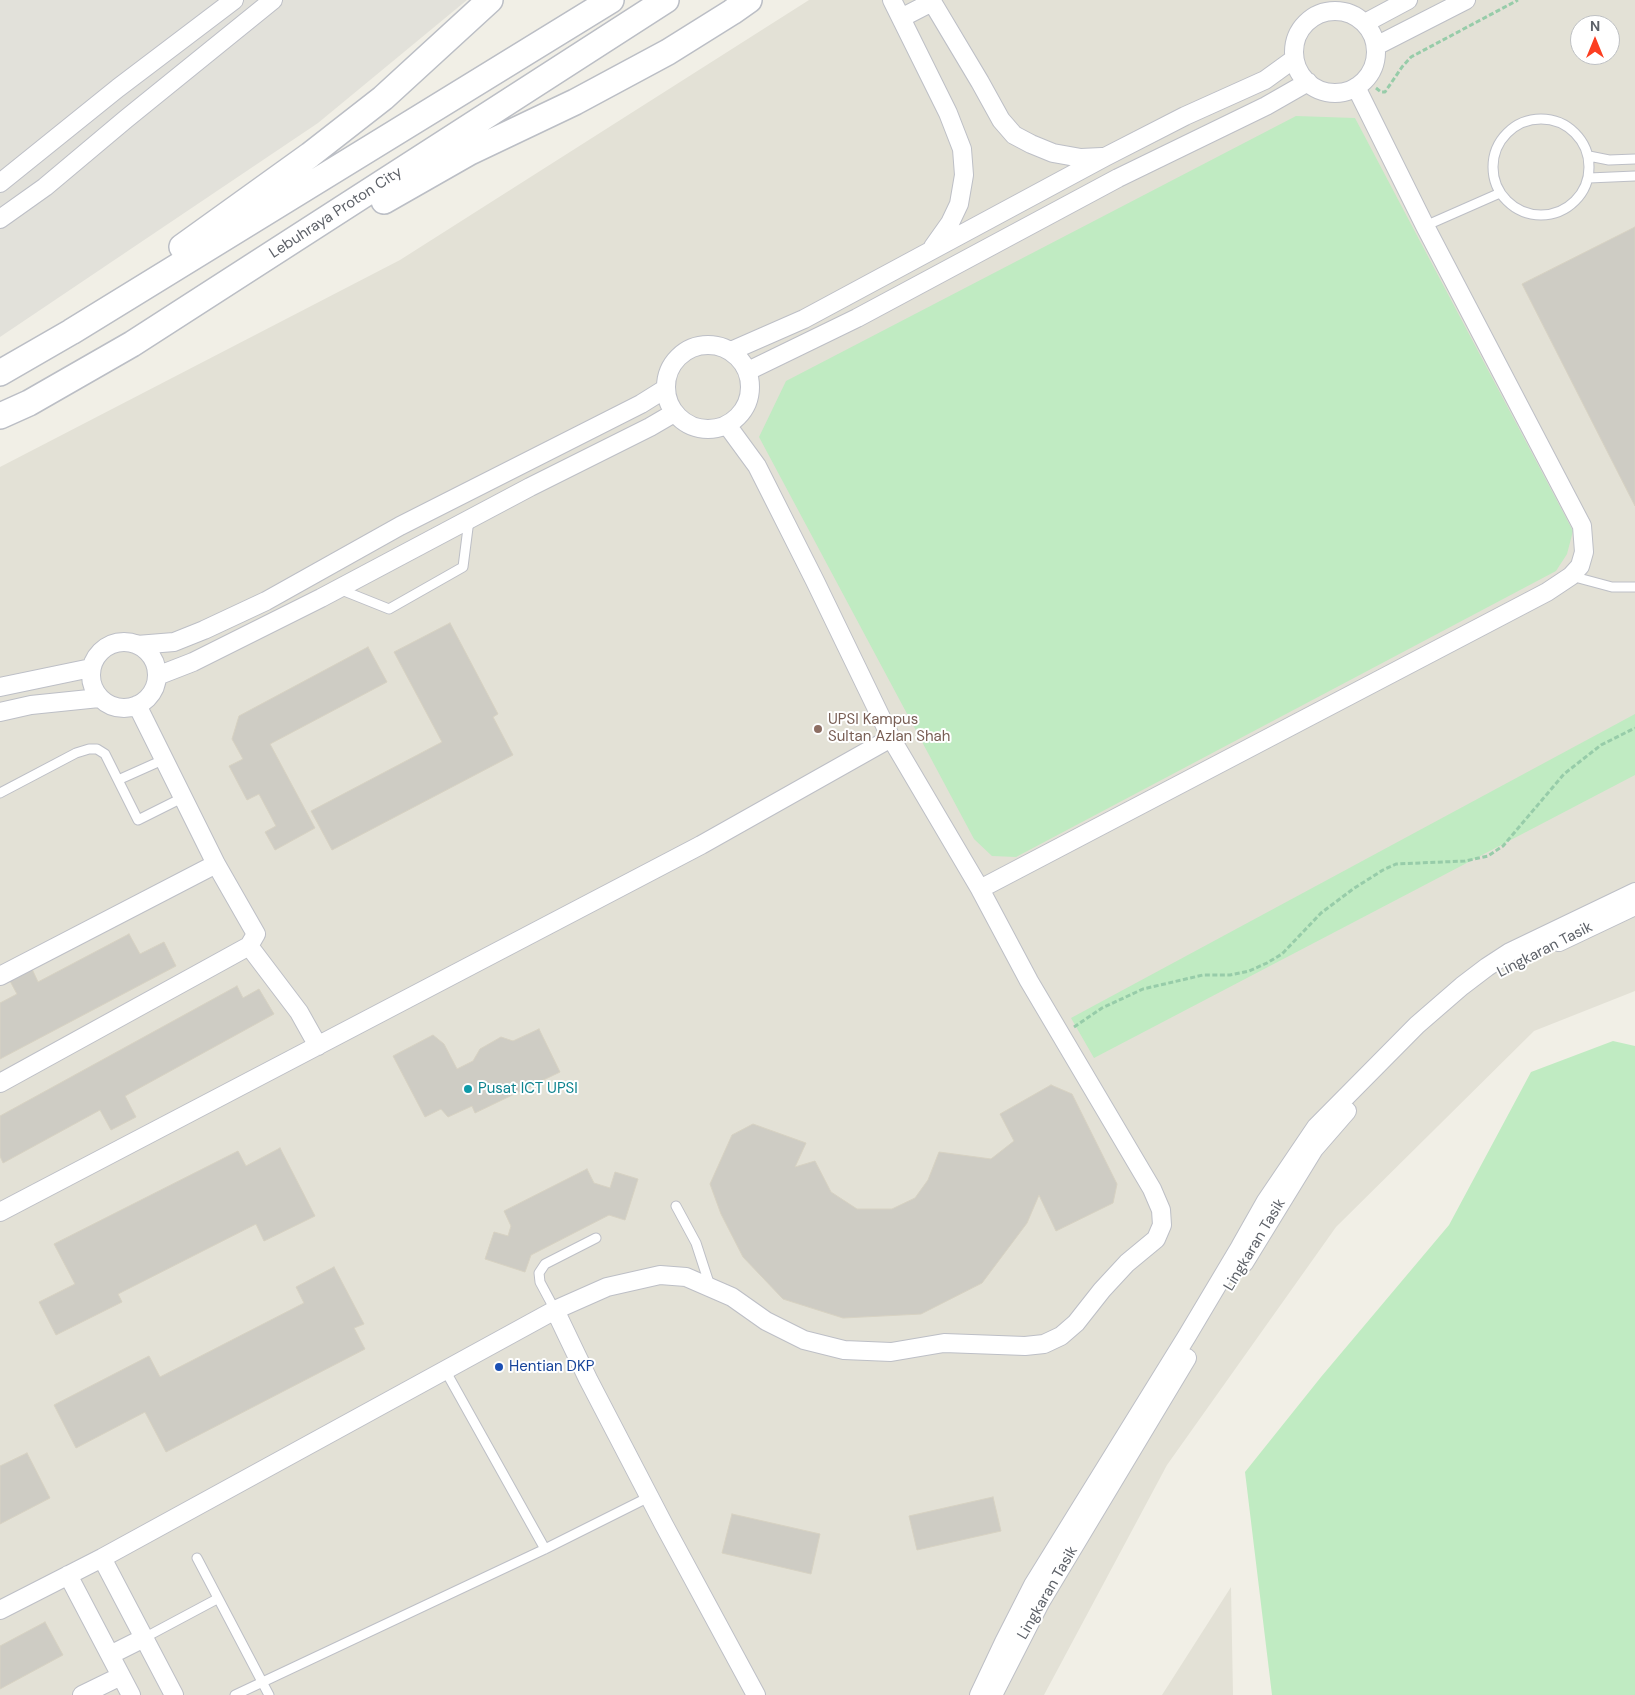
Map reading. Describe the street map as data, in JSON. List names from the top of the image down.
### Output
{
  "streets": {
    "main road": ["Lebuhraya Proton City"],
    "street": ["Lingkaran Tasik"]
  },
  "places": ["UPSI Kampus Sultan Azlan Shah", "Pusat ICT UPSI", "Hentian DKP"],
  "north": "top"
}
